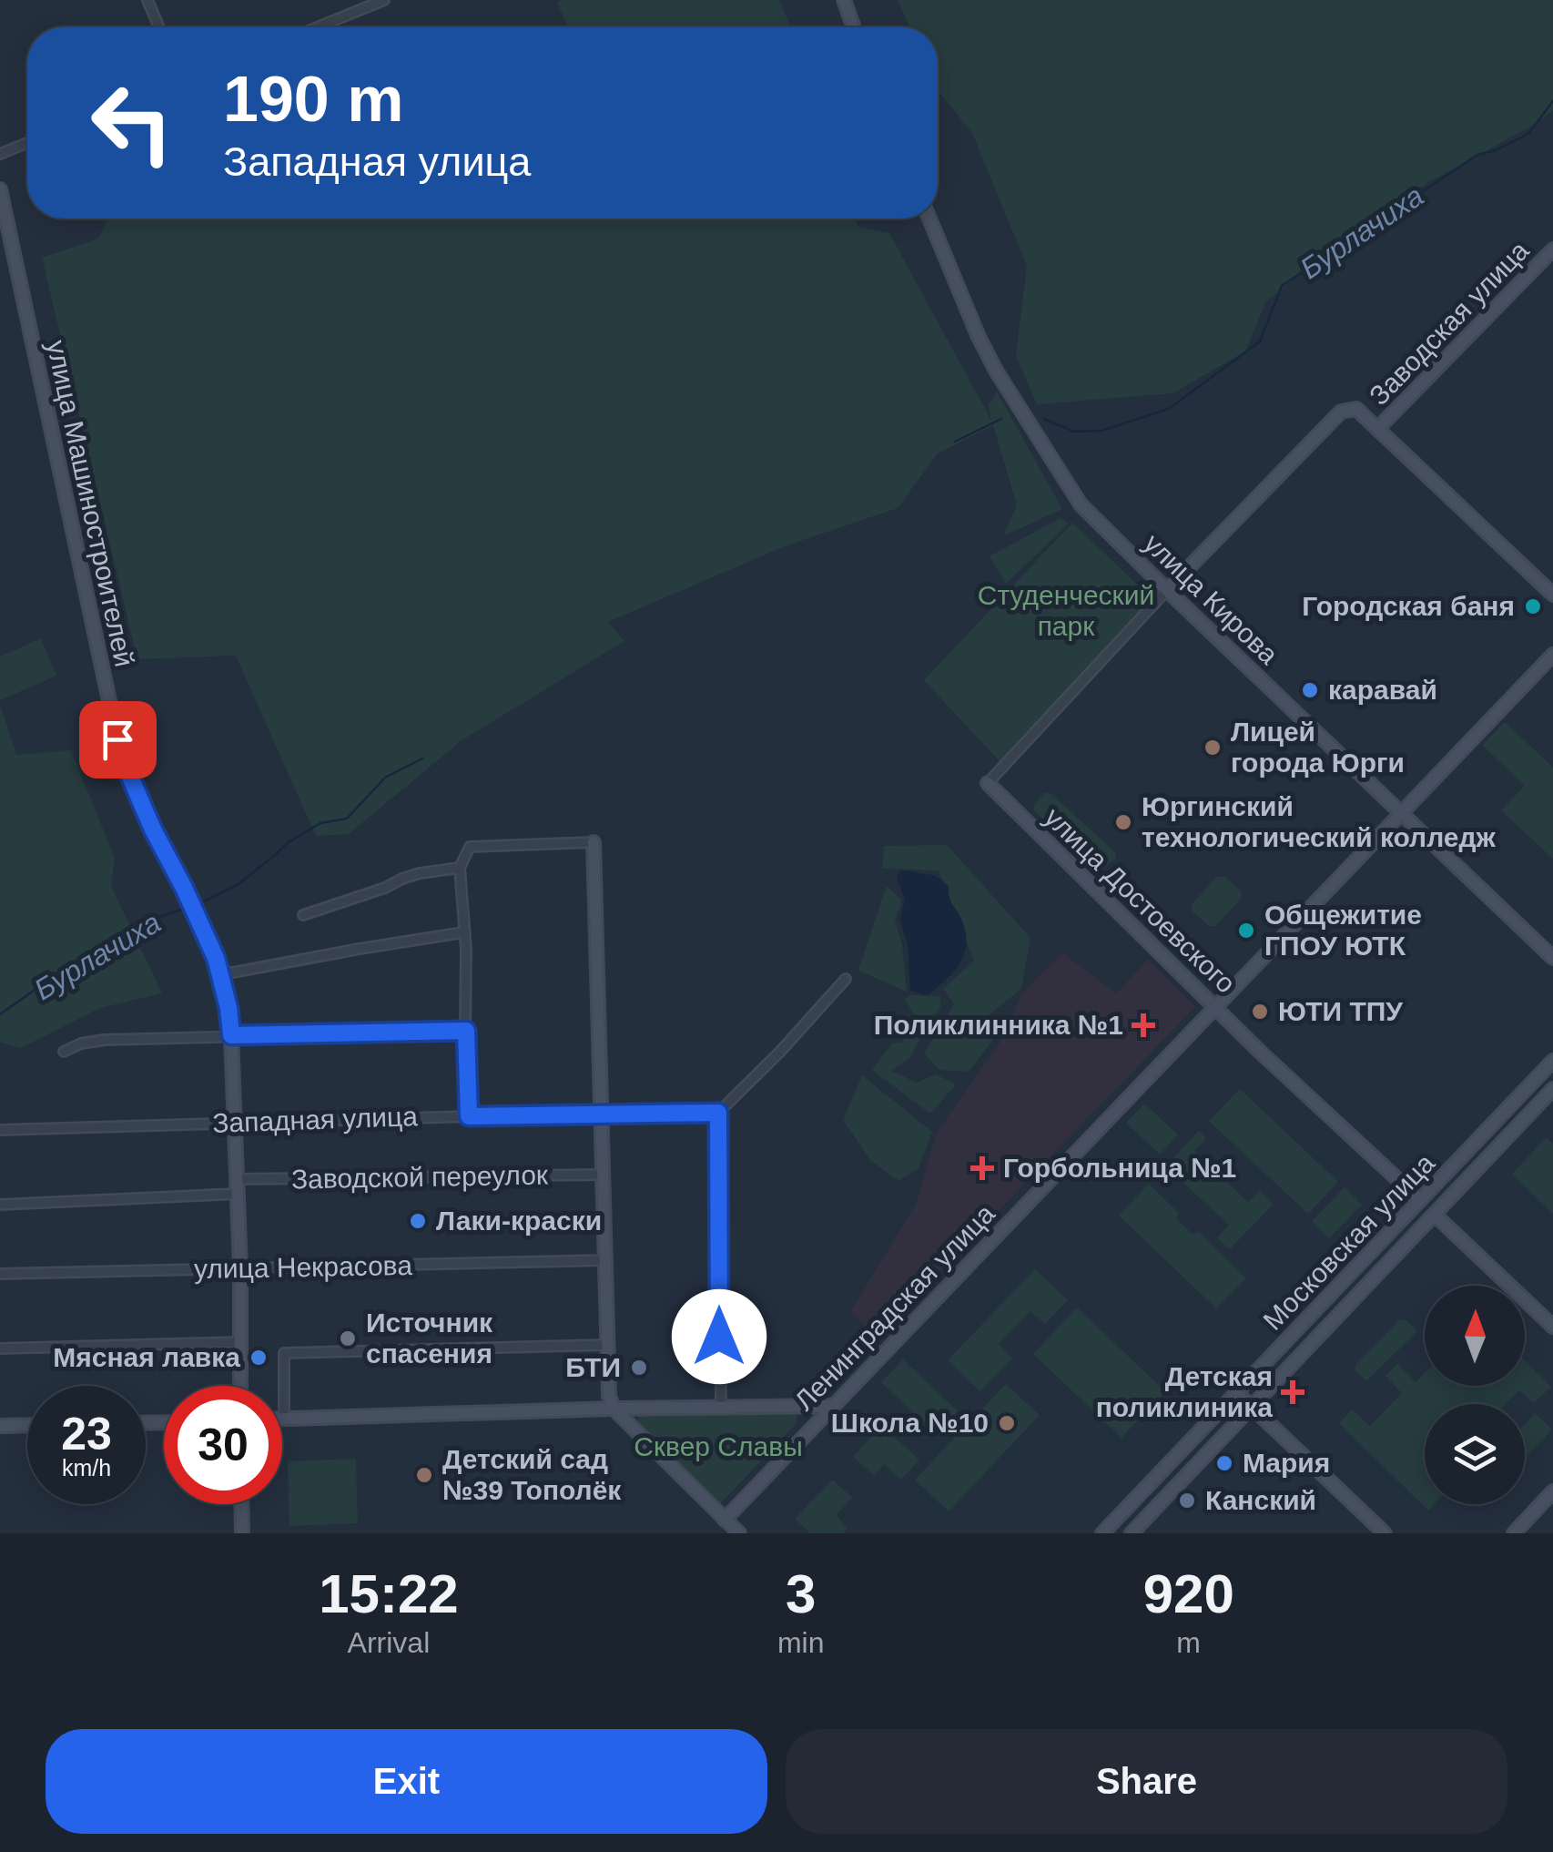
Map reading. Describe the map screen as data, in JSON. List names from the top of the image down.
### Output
{
  "streets": {
    "street": [
      "Заводская улица",
      "улица Машиностроителей",
      "улица Кирова",
      "улица Достоевского",
      "Западная улица",
      "Заводской переулок",
      "Московская улица",
      "улица Некрасова",
      "Ленинградская улица"
    ]
  },
  "crossings": [
    ["Заводская улица", "улица Кирова"],
    ["Заводская улица", "улица Достоевского"],
    ["улица Машиностроителей", "Западная улица"],
    ["улица Машиностроителей", "Заводской переулок"],
    ["улица Машиностроителей", "улица Некрасова"],
    ["улица Кирова", "Ленинградская улица"],
    ["улица Достоевского", "Московская улица"],
    ["улица Достоевского", "Ленинградская улица"]
  ],
  "water": ["Бурлачиха"],
  "parks": ["Студенческий парк", "Сквер Славы"],
  "places": {
    "other": [
      "Городская баня",
      "каравай",
      "Лицей города Юрги",
      "Юргинский технологический колледж",
      "Общежитие ГПОУ ЮТК",
      "ЮТИ ТПУ",
      "Лаки-краски",
      "Источник спасения",
      "Мясная лавка",
      "БТИ",
      "Школа №10",
      "Мария",
      "Детский сад №39 Тополёк",
      "Канский"
    ],
    "health": ["Поликлинника №1", "Горбольница №1", "Детская поликлиника"]
  },
  "north": "top",
  "page": {
    "turn": ["190 m", "Западная улица"],
    "speed": "23 km/h",
    "limit": "30",
    "eta": [
      "15:22",
      "Arrival",
      "3",
      "min",
      "920",
      "m"
    ],
    "buttons": ["Exit", "Share"]
  }
}
